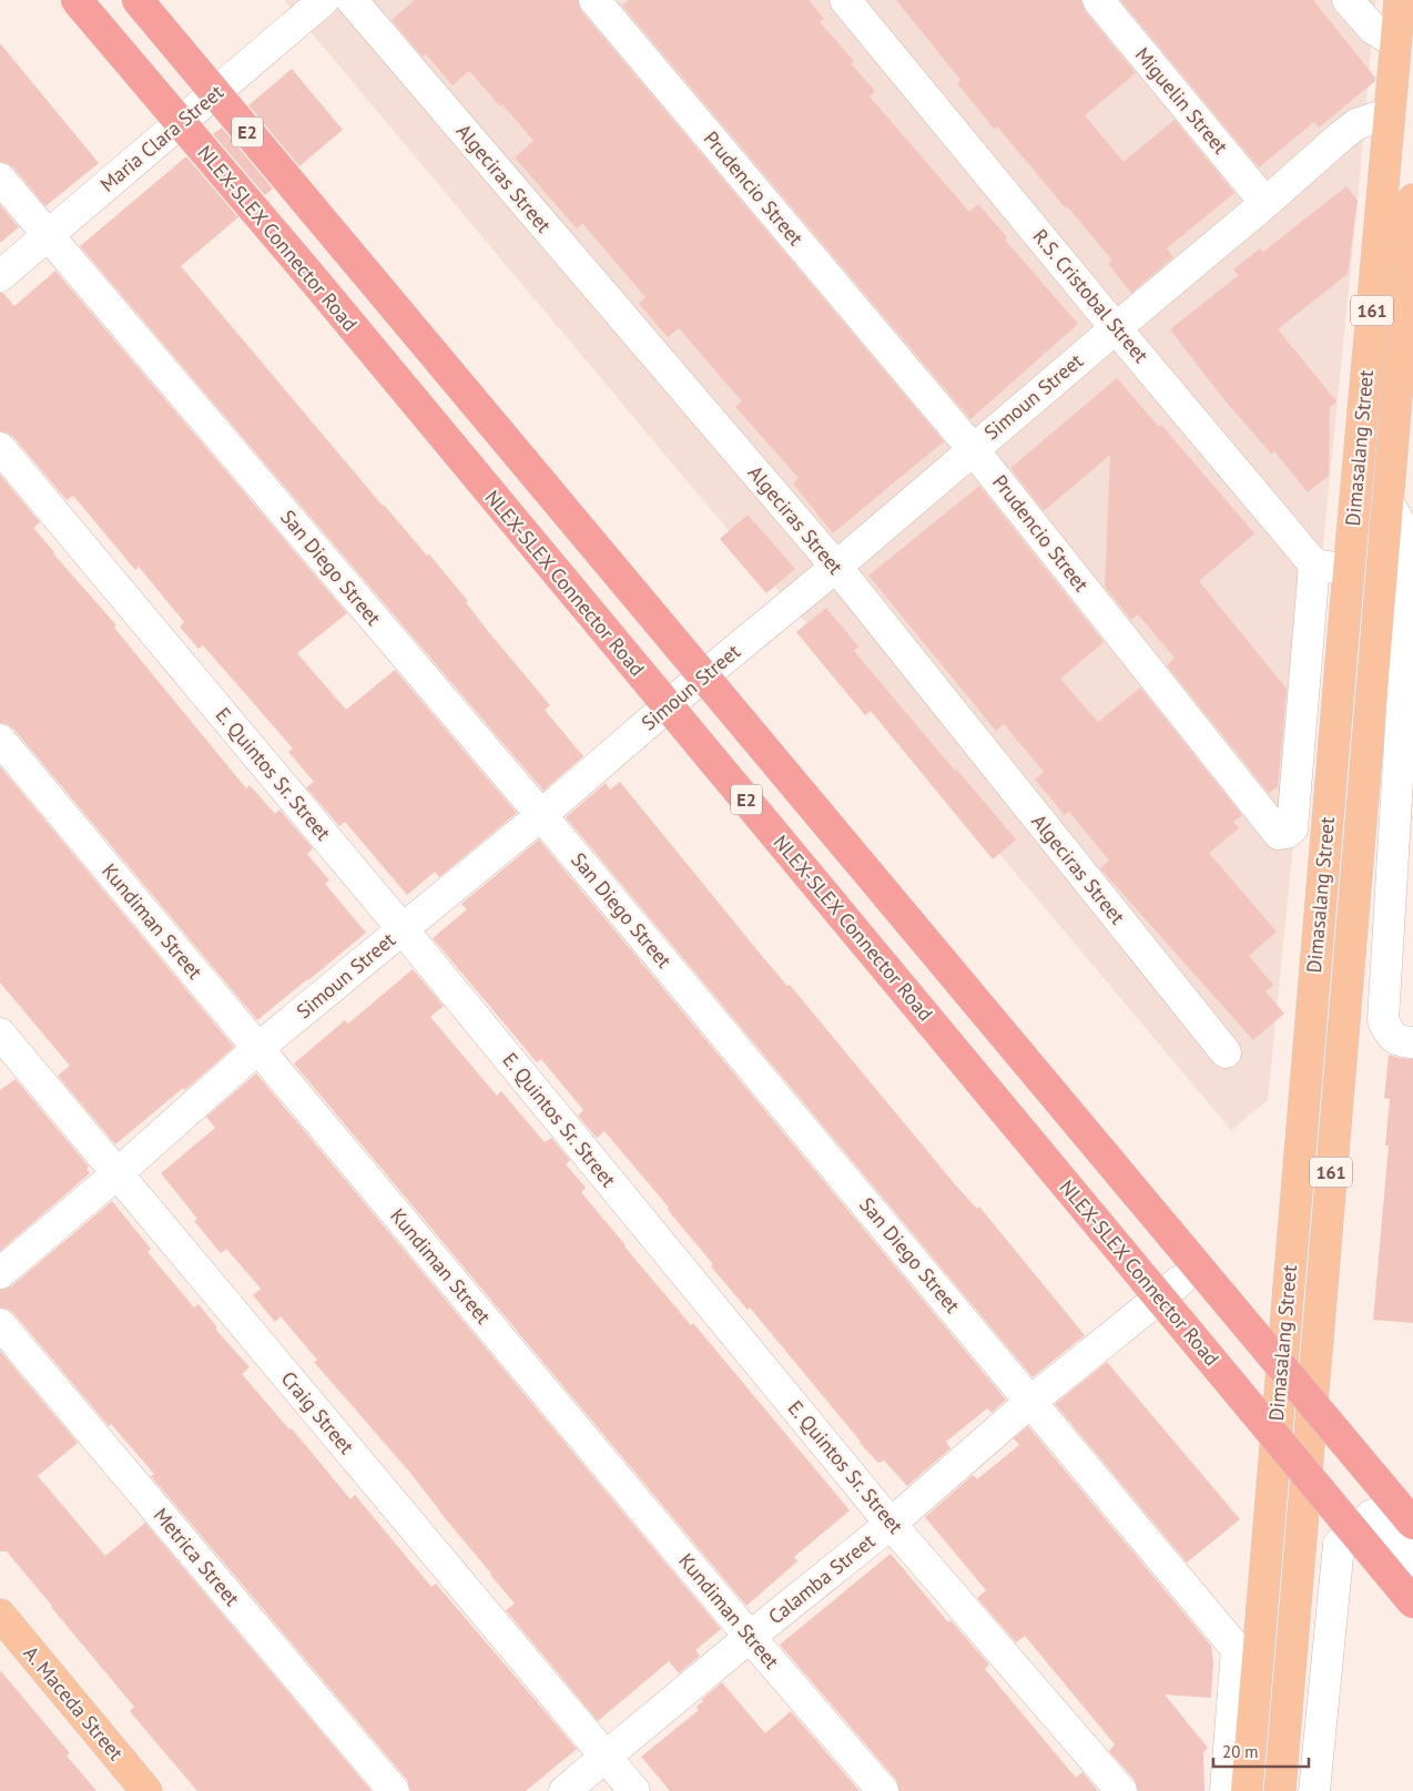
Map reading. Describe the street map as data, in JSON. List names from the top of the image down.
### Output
{
  "streets": {
    "highway": ["E2", "NLEX-SLEX Connector Road"],
    "main road": ["161", "Dimasalang Street", "A. Maceda Street"],
    "street": [
      "Miguelin Street",
      "Maria Clara Street",
      "Algeciras Street",
      "Prudencio Street",
      "R.S. Cristobal Street",
      "Simoun Street",
      "San Diego Street",
      "E. Quintos Sr. Street",
      "Kundiman Street",
      "Craig Street",
      "Metrica Street",
      "Calamba Street"
    ]
  },
  "crossings": [
    ["Miguelin Street", "Simoun Street"],
    ["Maria Clara Street", "San Diego Street"],
    ["Algeciras Street", "Simoun Street"],
    ["Prudencio Street", "R.S. Cristobal Street"],
    ["Prudencio Street", "Simoun Street"],
    ["R.S. Cristobal Street", "Simoun Street"],
    ["Simoun Street", "Dimasalang Street"],
    ["Simoun Street", "San Diego Street"],
    ["Simoun Street", "E. Quintos Sr. Street"],
    ["Simoun Street", "Kundiman Street"],
    ["Simoun Street", "Craig Street"],
    ["San Diego Street", "Calamba Street"],
    ["E. Quintos Sr. Street", "Calamba Street"],
    ["Kundiman Street", "Calamba Street"],
    ["Craig Street", "Calamba Street"]
  ],
  "scale_bar": "20 m"
}
